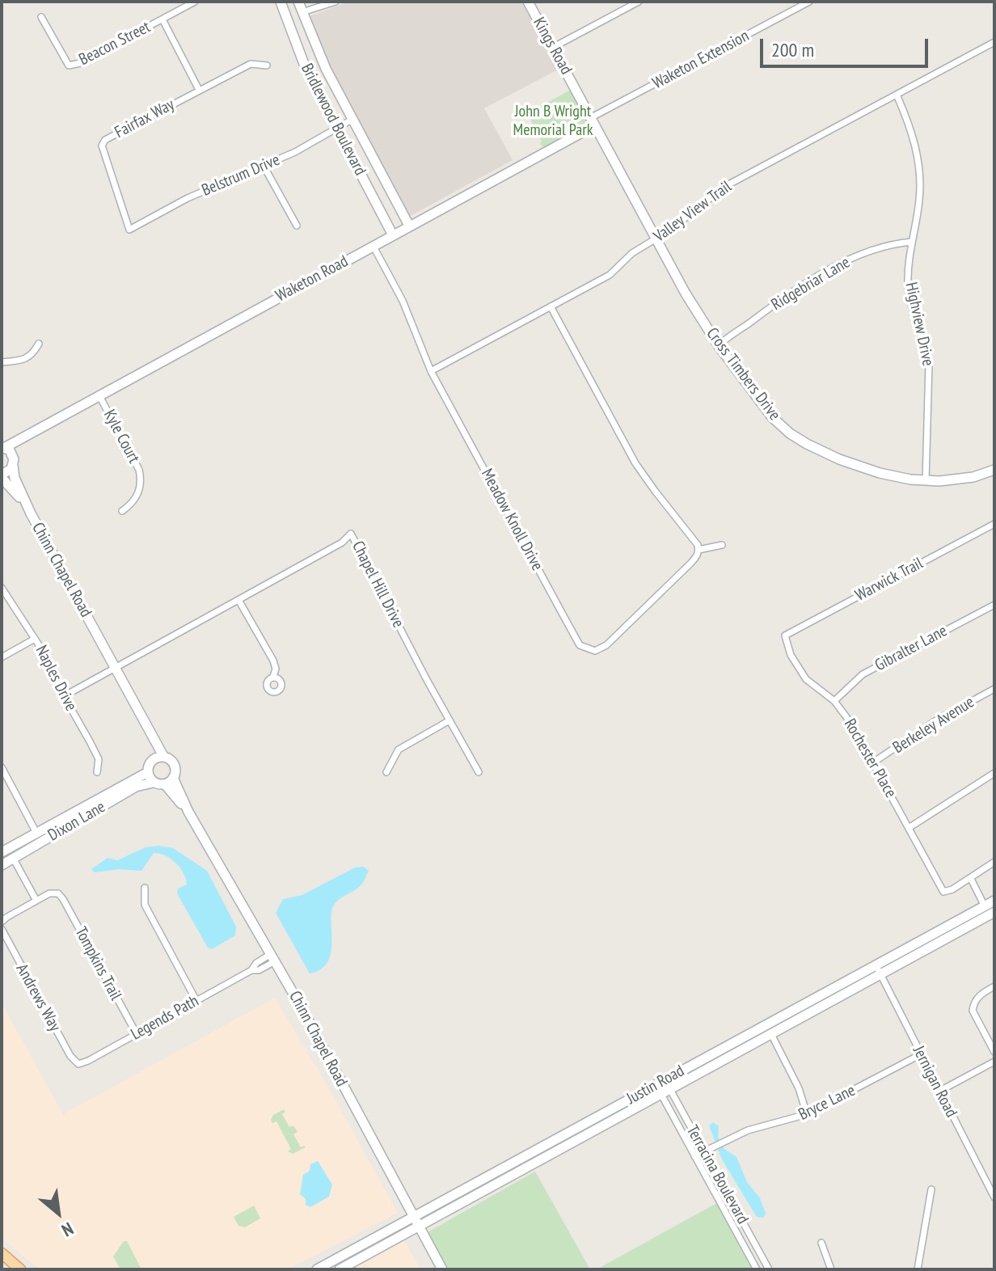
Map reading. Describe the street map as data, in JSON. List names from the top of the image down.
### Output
{
  "streets": {
    "street": [
      "Beacon Street",
      "Kings Road",
      "Waketon Extension",
      "Fairfax Way",
      "Bridlewood Boulevard",
      "Belstrum Drive",
      "Valley View Trail",
      "Waketon Road",
      "Ridgebriar Lane",
      "Highview Drive",
      "Cross Timbers Drive",
      "Kyle Court",
      "Meadow Knoll Drive",
      "Chinn Chapel Road",
      "Warwick Trail",
      "Chapel Hill Drive",
      "Gibralter Lane",
      "Naples Drive",
      "Berkeley Avenue",
      "Rochester Place",
      "Dixon Lane",
      "Tompkins Trail",
      "Andrews Way",
      "Legends Path",
      "Jernigan Road",
      "Justin Road",
      "Bryce Lane",
      "Terracina Boulevard"
    ]
  },
  "crossings": [
    ["Kings Road", "Waketon Extension"],
    ["Kings Road", "Waketon Road"],
    ["Kings Road", "Cross Timbers Drive"],
    ["Waketon Extension", "Waketon Road"],
    ["Waketon Extension", "Cross Timbers Drive"],
    ["Fairfax Way", "Belstrum Drive"],
    ["Bridlewood Boulevard", "Belstrum Drive"],
    ["Bridlewood Boulevard", "Waketon Road"],
    ["Valley View Trail", "Highview Drive"],
    ["Valley View Trail", "Cross Timbers Drive"],
    ["Valley View Trail", "Meadow Knoll Drive"],
    ["Waketon Road", "Cross Timbers Drive"],
    ["Waketon Road", "Kyle Court"],
    ["Waketon Road", "Meadow Knoll Drive"],
    ["Waketon Road", "Chinn Chapel Road"],
    ["Ridgebriar Lane", "Highview Drive"],
    ["Ridgebriar Lane", "Cross Timbers Drive"],
    ["Highview Drive", "Cross Timbers Drive"],
    ["Chinn Chapel Road", "Chapel Hill Drive"],
    ["Chinn Chapel Road", "Dixon Lane"],
    ["Chinn Chapel Road", "Legends Path"],
    ["Chinn Chapel Road", "Justin Road"],
    ["Warwick Trail", "Rochester Place"],
    ["Chapel Hill Drive", "Naples Drive"],
    ["Gibralter Lane", "Rochester Place"],
    ["Berkeley Avenue", "Rochester Place"],
    ["Tompkins Trail", "Legends Path"],
    ["Andrews Way", "Legends Path"],
    ["Jernigan Road", "Justin Road"],
    ["Jernigan Road", "Bryce Lane"],
    ["Justin Road", "Terracina Boulevard"],
    ["Bryce Lane", "Terracina Boulevard"]
  ],
  "parks": ["John B Wright Memorial Park"],
  "scale_bar": "200 m",
  "north": "bottom right"
}
